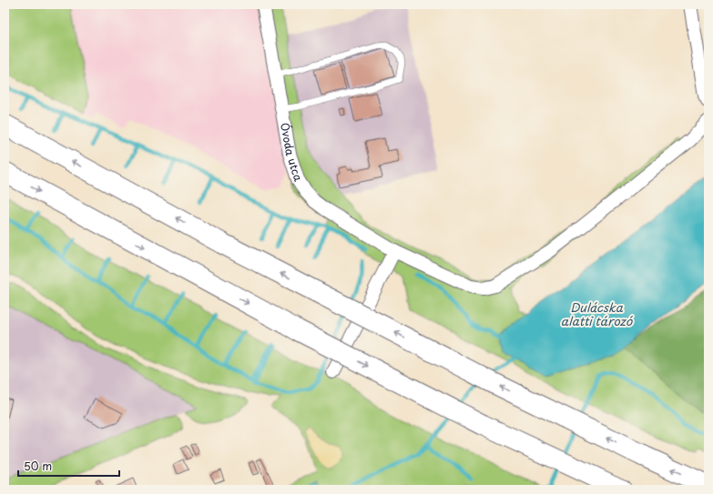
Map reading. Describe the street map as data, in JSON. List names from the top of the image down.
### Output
{
  "streets": {
    "street": ["Óvoda utca"]
  },
  "water": ["Dulácska alatti tározó"],
  "scale_bar": "50 m"
}
